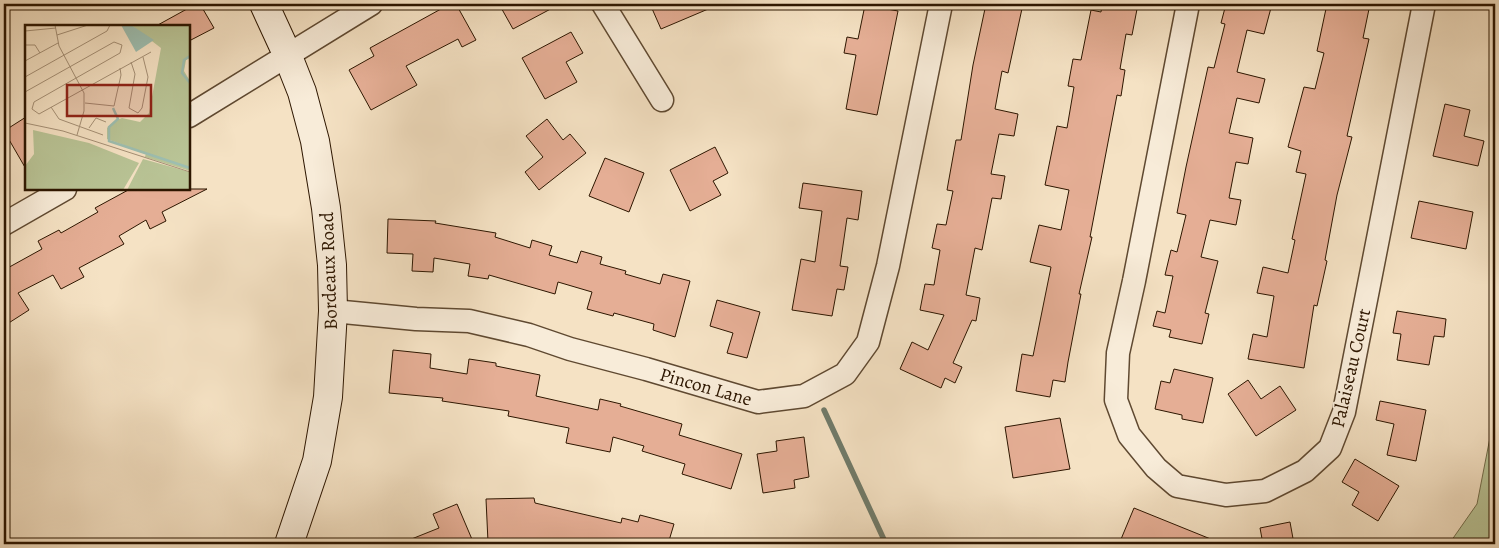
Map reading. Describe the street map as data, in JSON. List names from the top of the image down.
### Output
{
  "streets": {
    "street": ["Bordeaux Road", "Palaiseau Court", "Pincon Lane"]
  },
  "crossings": [
    ["Bordeaux Road", "Pincon Lane"]
  ]
}
